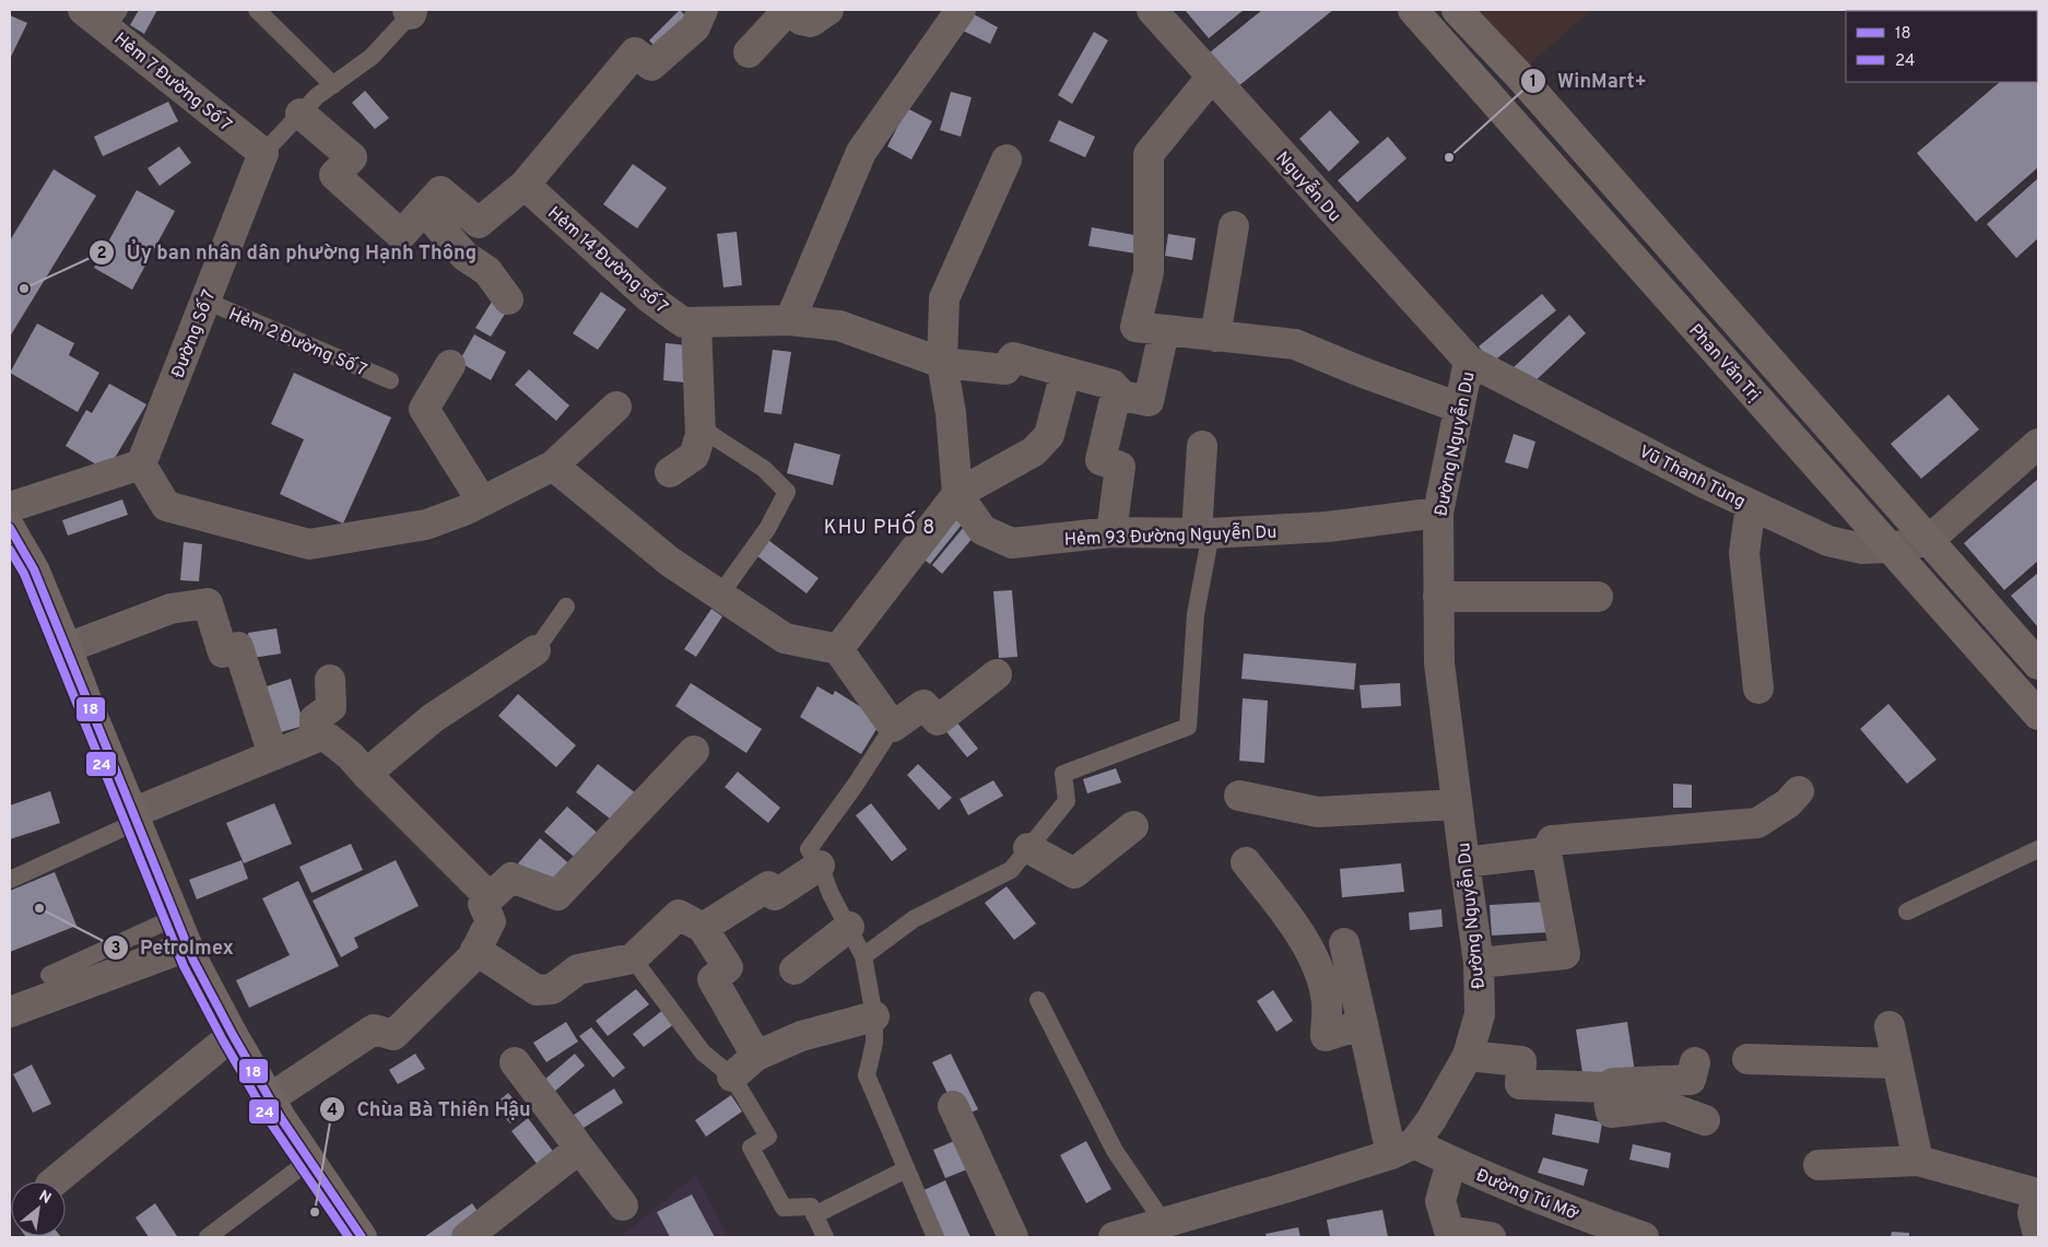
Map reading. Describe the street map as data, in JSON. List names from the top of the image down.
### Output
{
  "streets": {
    "main road": ["Phan Văn Trị"],
    "street": [
      "Hẻm 7 Đường Số 7",
      "Nguyễn Du",
      "Hẻm 14 Đường số 7",
      "Đường Số 7",
      "Đường Nguyễn Du",
      "Vũ Thanh Tùng",
      "Hẻm 93 Đường Nguyễn Du",
      "Đường Tú Mỡ"
    ],
    "lane": ["Hẻm 2 Đường Số 7"]
  },
  "crossings": [
    ["Hẻm 7 Đường Số 7", "Đường Số 7"],
    ["Nguyễn Du", "Đường Nguyễn Du"],
    ["Nguyễn Du", "Vũ Thanh Tùng"],
    ["Hẻm 14 Đường số 7", "Hẻm 93 Đường Nguyễn Du"],
    ["Đường Số 7", "Hẻm 2 Đường Số 7"],
    ["Phan Văn Trị", "Vũ Thanh Tùng"],
    ["Đường Nguyễn Du", "Vũ Thanh Tùng"],
    ["Đường Nguyễn Du", "Hẻm 93 Đường Nguyễn Du"],
    ["Đường Nguyễn Du", "Đường Tú Mỡ"]
  ],
  "districts": ["KHU PHỐ 8"],
  "places": [
    "WinMart+",
    "Ủy ban nhân dân phường Hạnh Thông",
    "Petrolmex",
    "Chùa Bà Thiên Hậu"
  ],
  "lines": ["transit line 18", "transit line 24"],
  "legend": ["18", "24"],
  "north": "top right"
}
